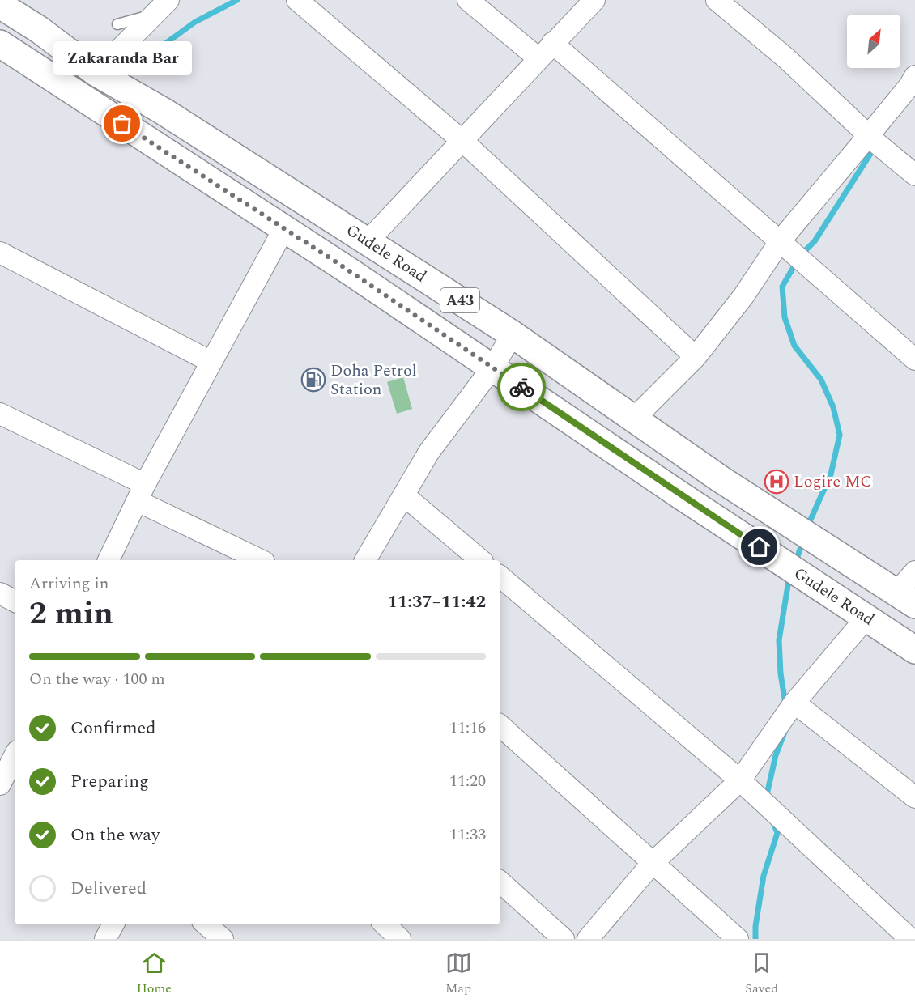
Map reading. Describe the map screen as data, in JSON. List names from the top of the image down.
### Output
{
  "streets": {
    "highway": ["Gudele Road", "A43"]
  },
  "places": {
    "other": ["Zakaranda Bar"],
    "fuel station": ["Doha Petrol Station"],
    "hospital": ["Logire MC"]
  },
  "north": "top right",
  "page": {
    "bubble": "Zakaranda Bar",
    "heading": ["2 min", "Arriving in", "11:37–11:42"],
    "bar": "On the way · 100 m",
    "list": [
      ["Confirmed", "11:16"],
      ["Preparing", "11:20"],
      ["On the way", "11:33"],
      "Delivered"
    ],
    "tabs": ["Home", "Map", "Saved"]
  }
}
